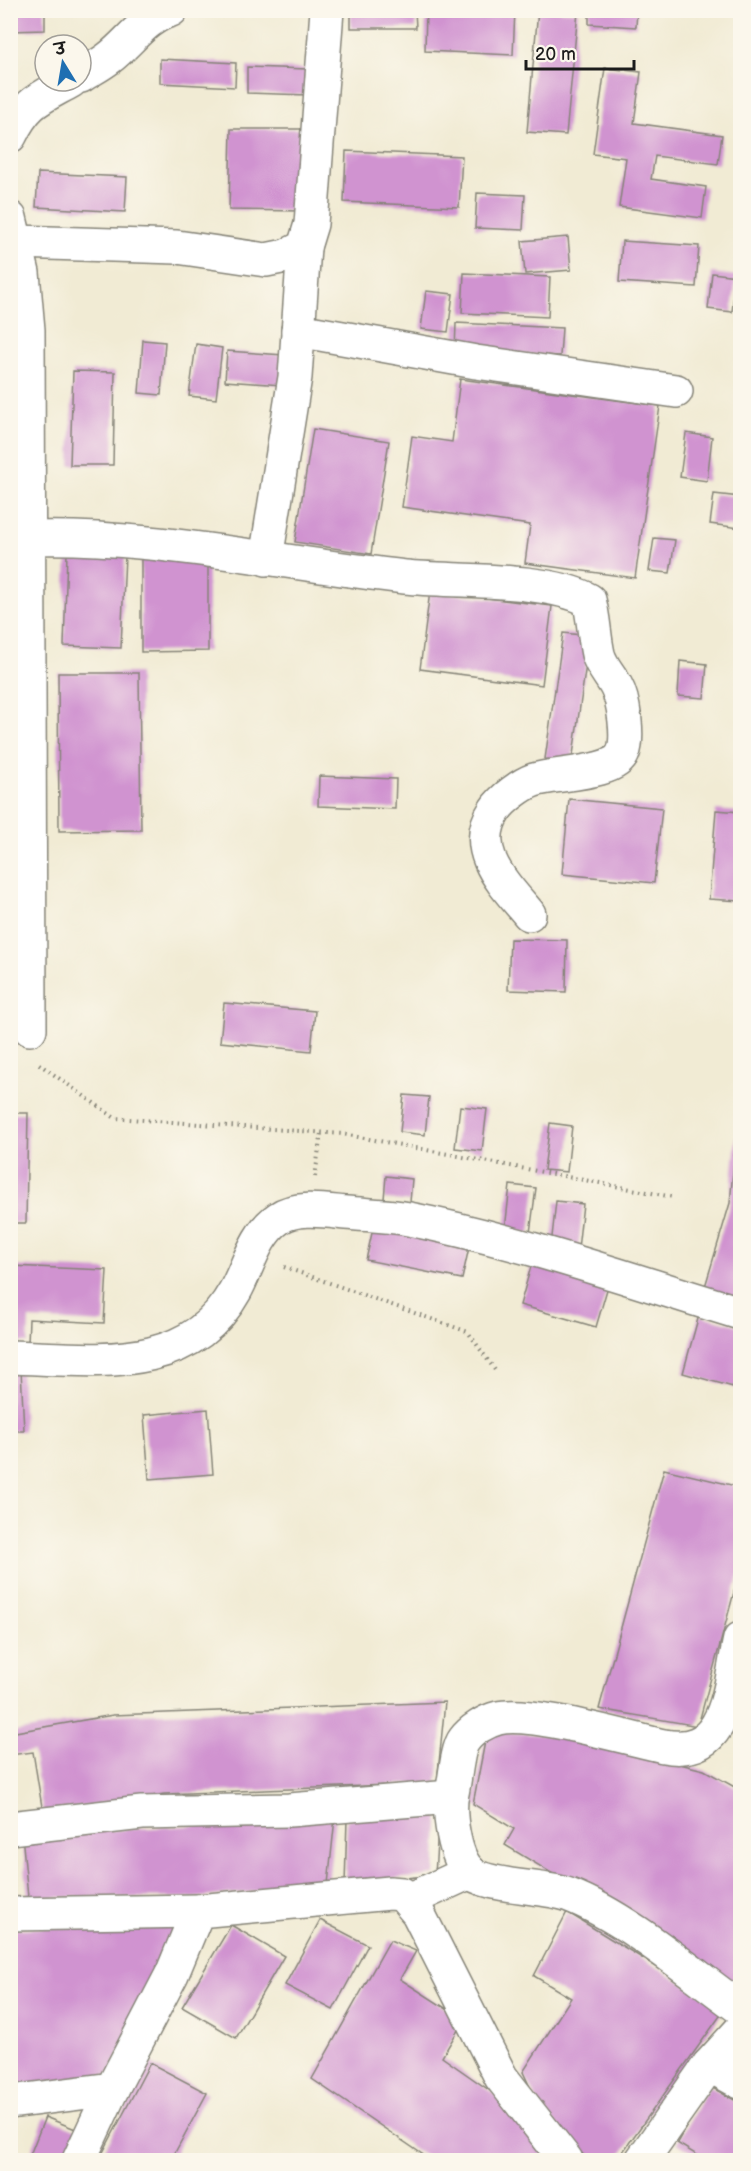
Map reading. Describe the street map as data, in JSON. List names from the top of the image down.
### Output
{
  "scale_bar": "20 m",
  "north": "top"
}
